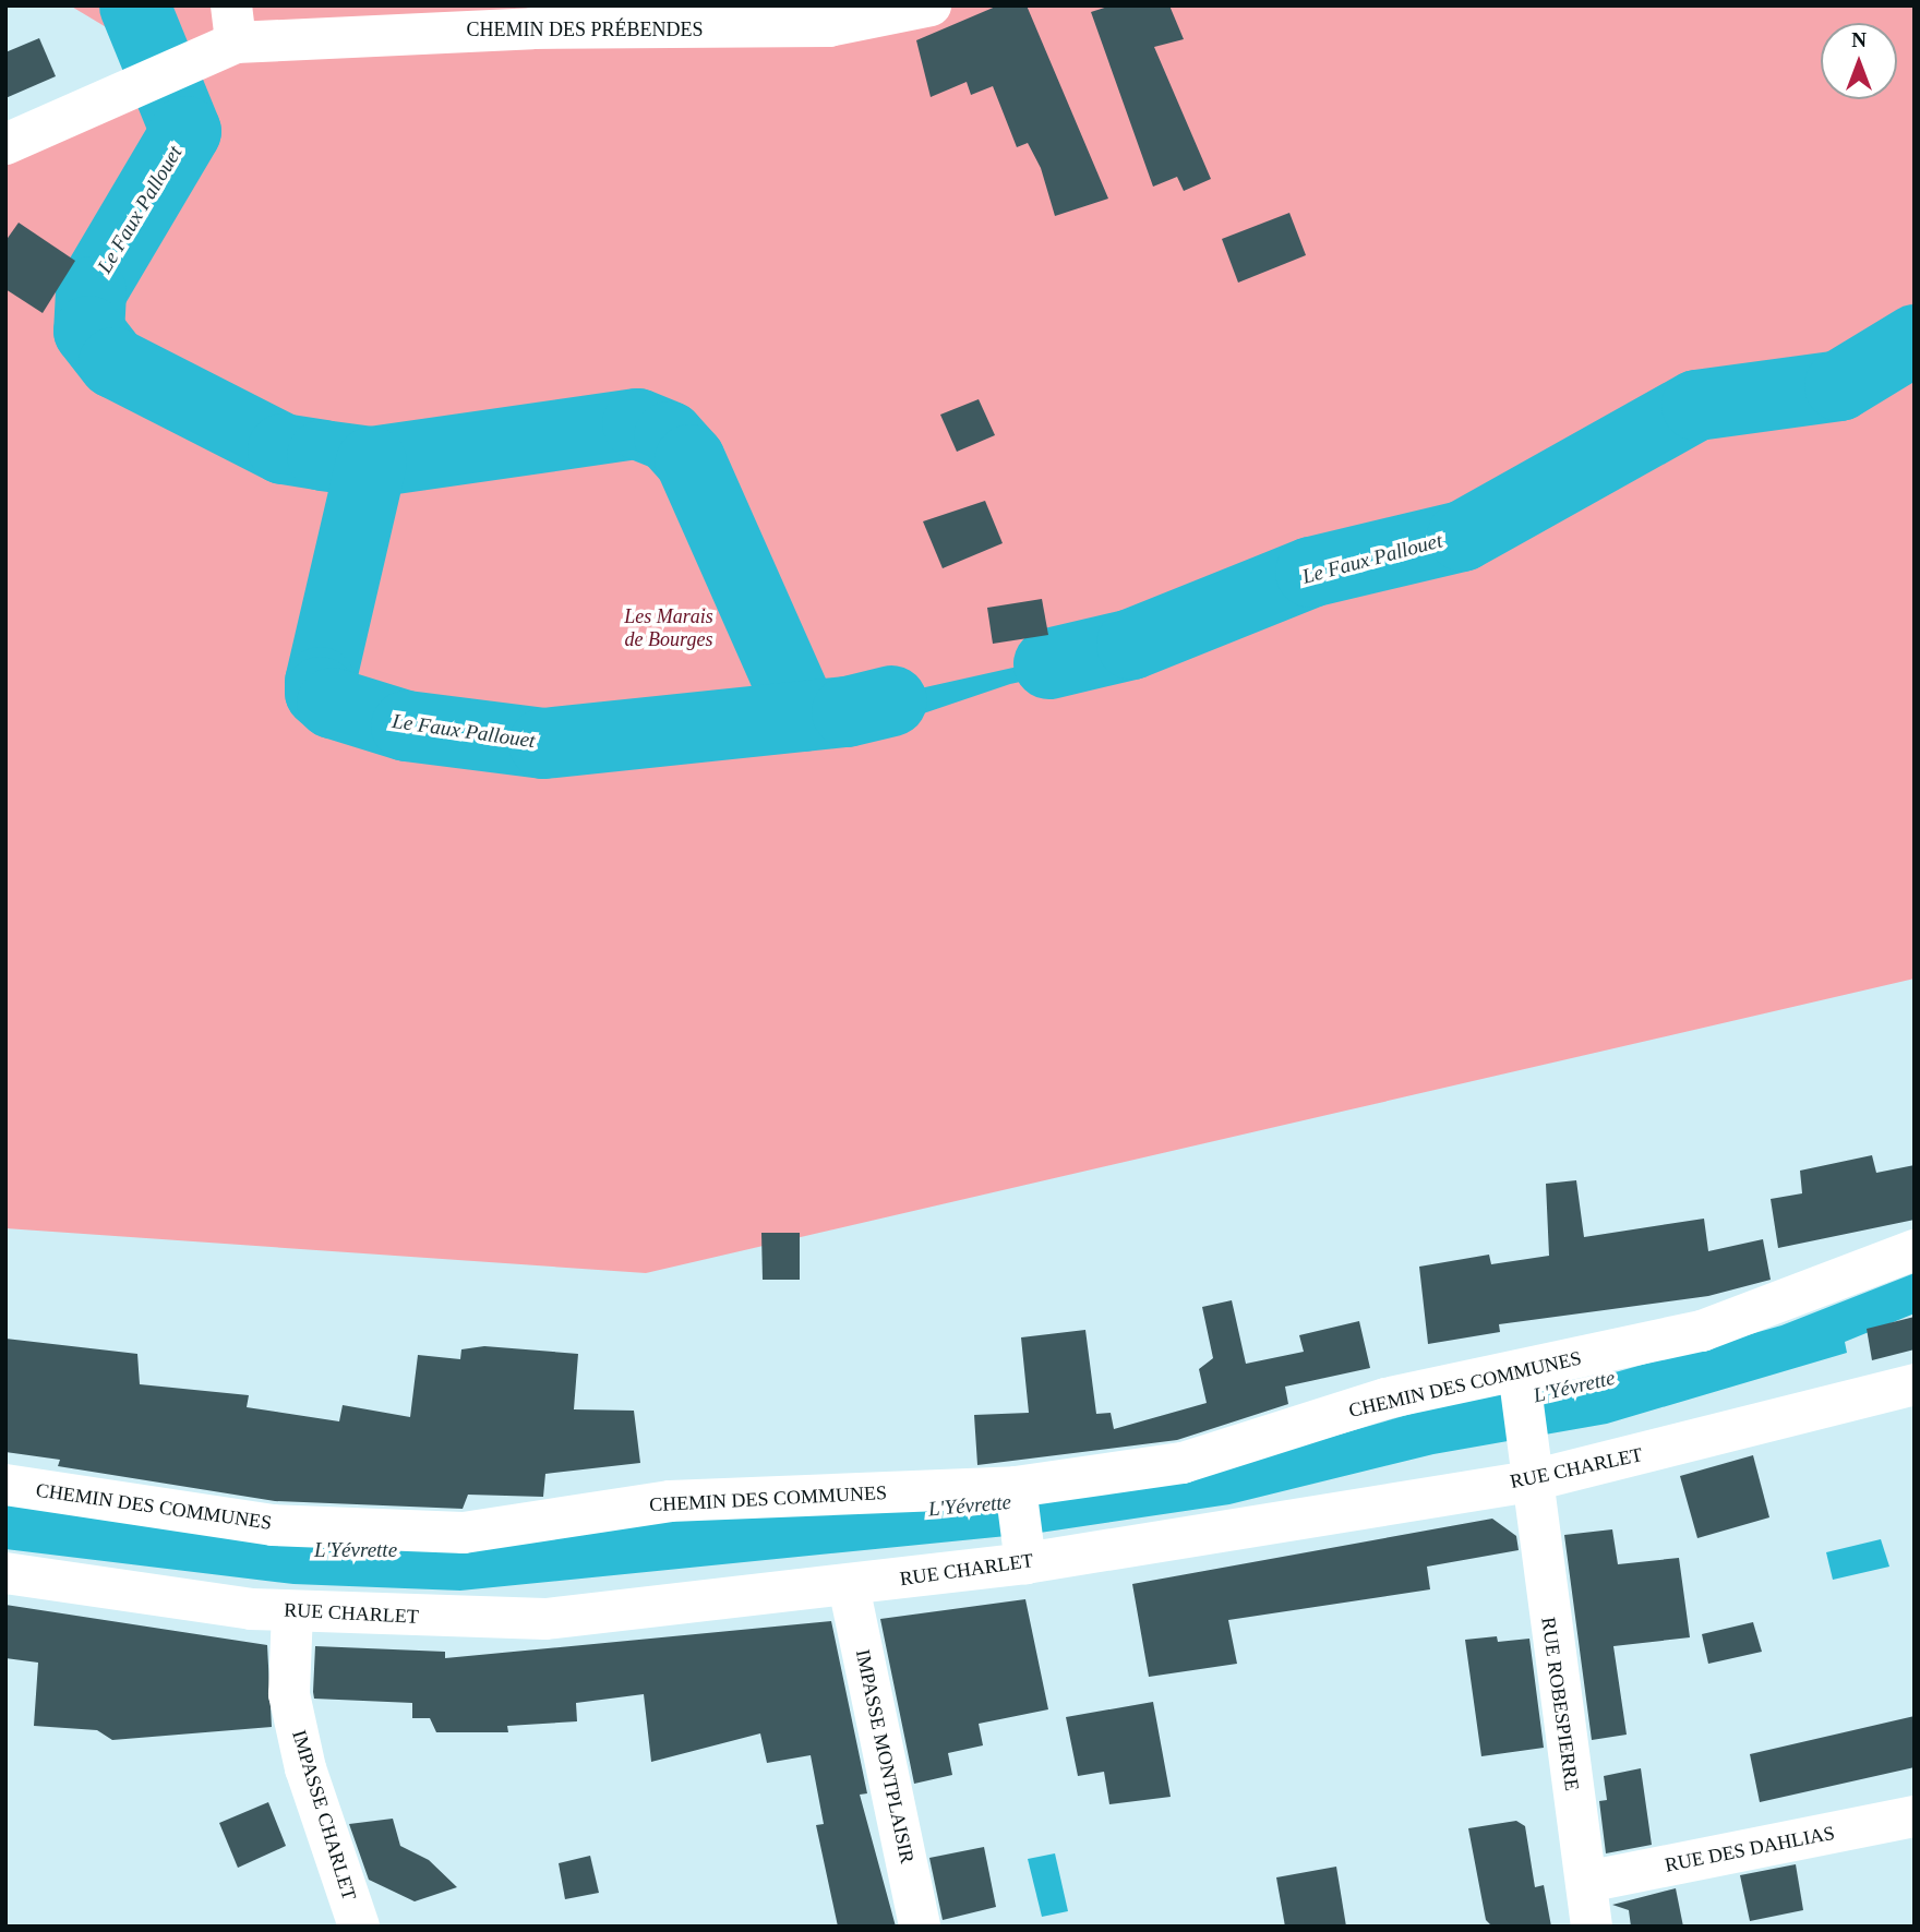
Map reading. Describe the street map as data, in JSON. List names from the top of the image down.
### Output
{
  "streets": {
    "street": [
      "CHEMIN DES PRÉBENDES",
      "CHEMIN DES COMMUNES",
      "RUE CHARLET",
      "RUE ROBESPIERRE",
      "IMPASSE MONTPLAISIR",
      "IMPASSE CHARLET",
      "RUE DES DAHLIAS"
    ]
  },
  "crossings": [
    ["CHEMIN DES COMMUNES", "RUE ROBESPIERRE"],
    ["RUE CHARLET", "RUE ROBESPIERRE"],
    ["RUE CHARLET", "IMPASSE MONTPLAISIR"],
    ["RUE CHARLET", "IMPASSE CHARLET"],
    ["RUE ROBESPIERRE", "RUE DES DAHLIAS"]
  ],
  "water": ["Le Faux Pallouet", "L'Yévrette"],
  "parks": ["Les Marais de Bourges"],
  "north": "top"
}
